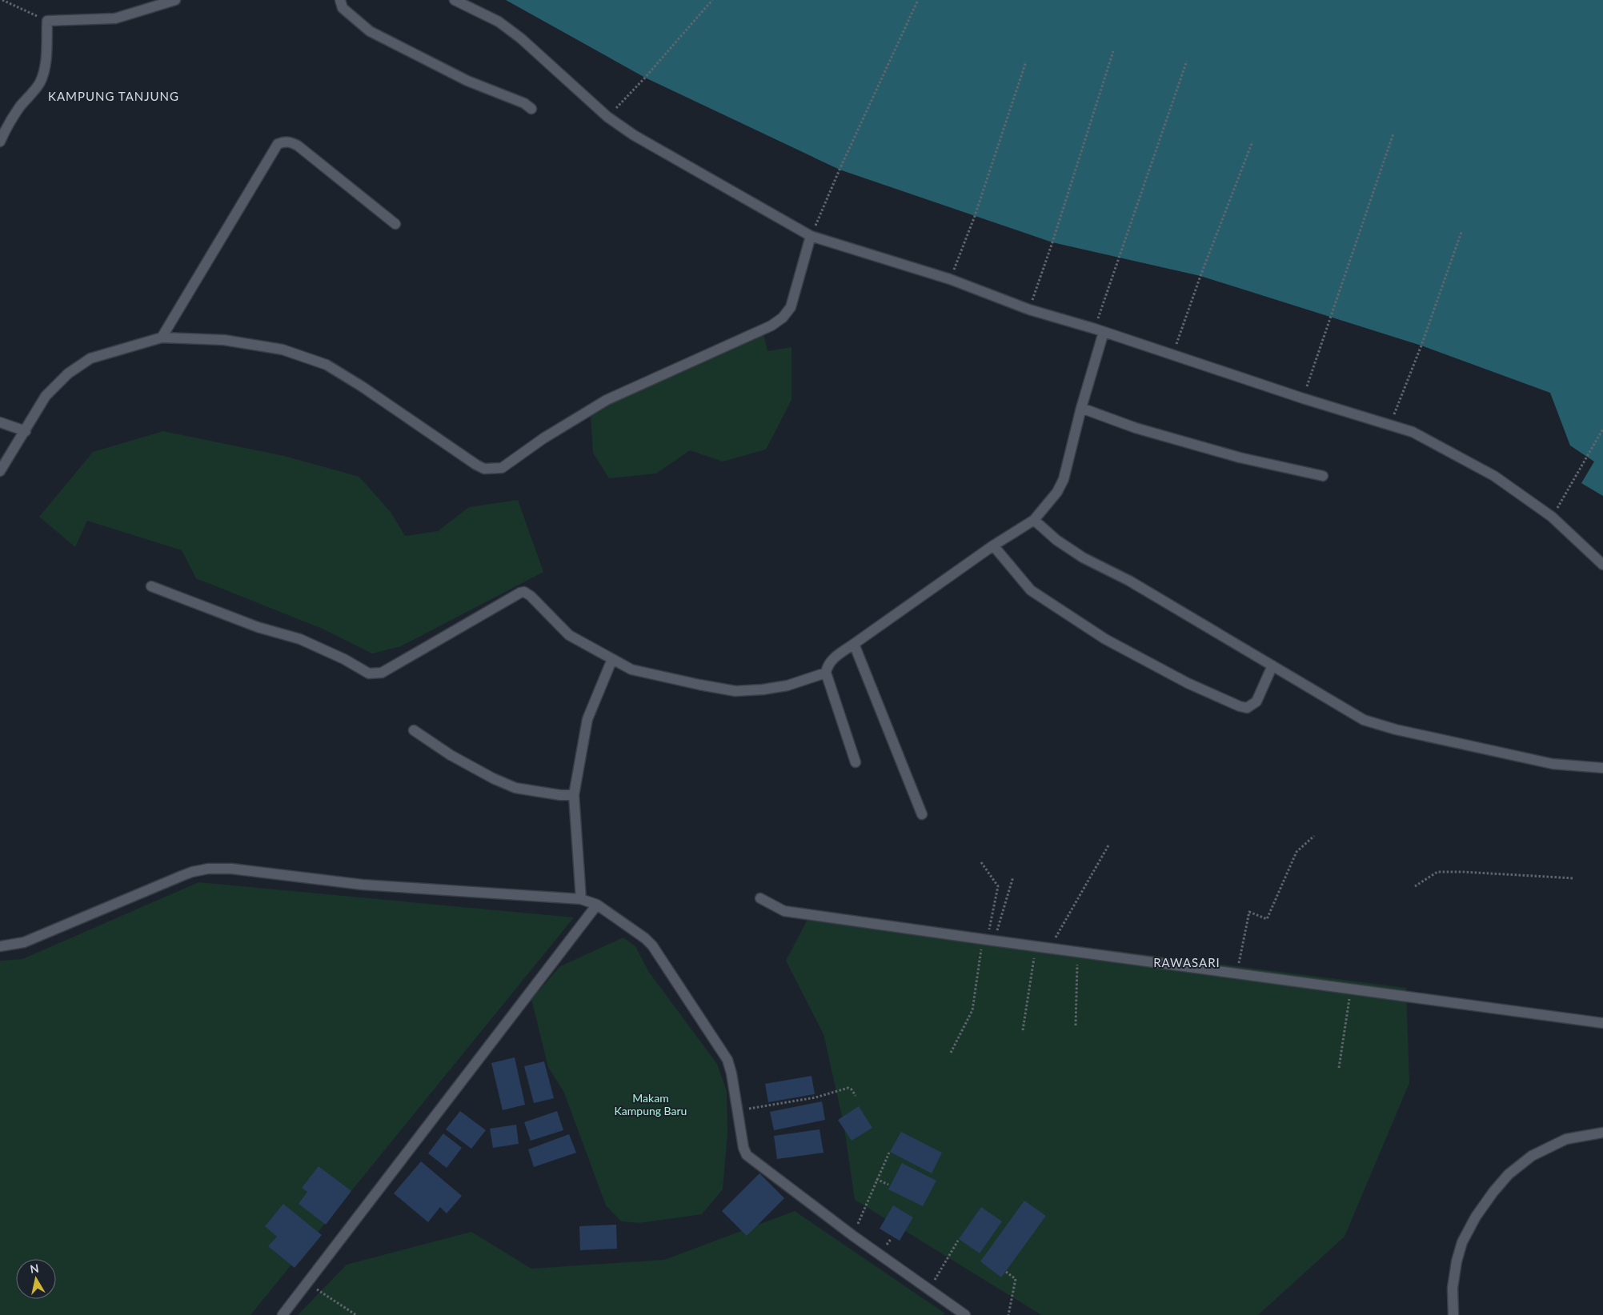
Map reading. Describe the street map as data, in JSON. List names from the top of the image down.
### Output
{
  "districts": ["KAMPUNG TANJUNG", "RAWASARI"],
  "parks": ["Makam Kampung Baru"],
  "north": "top"
}
